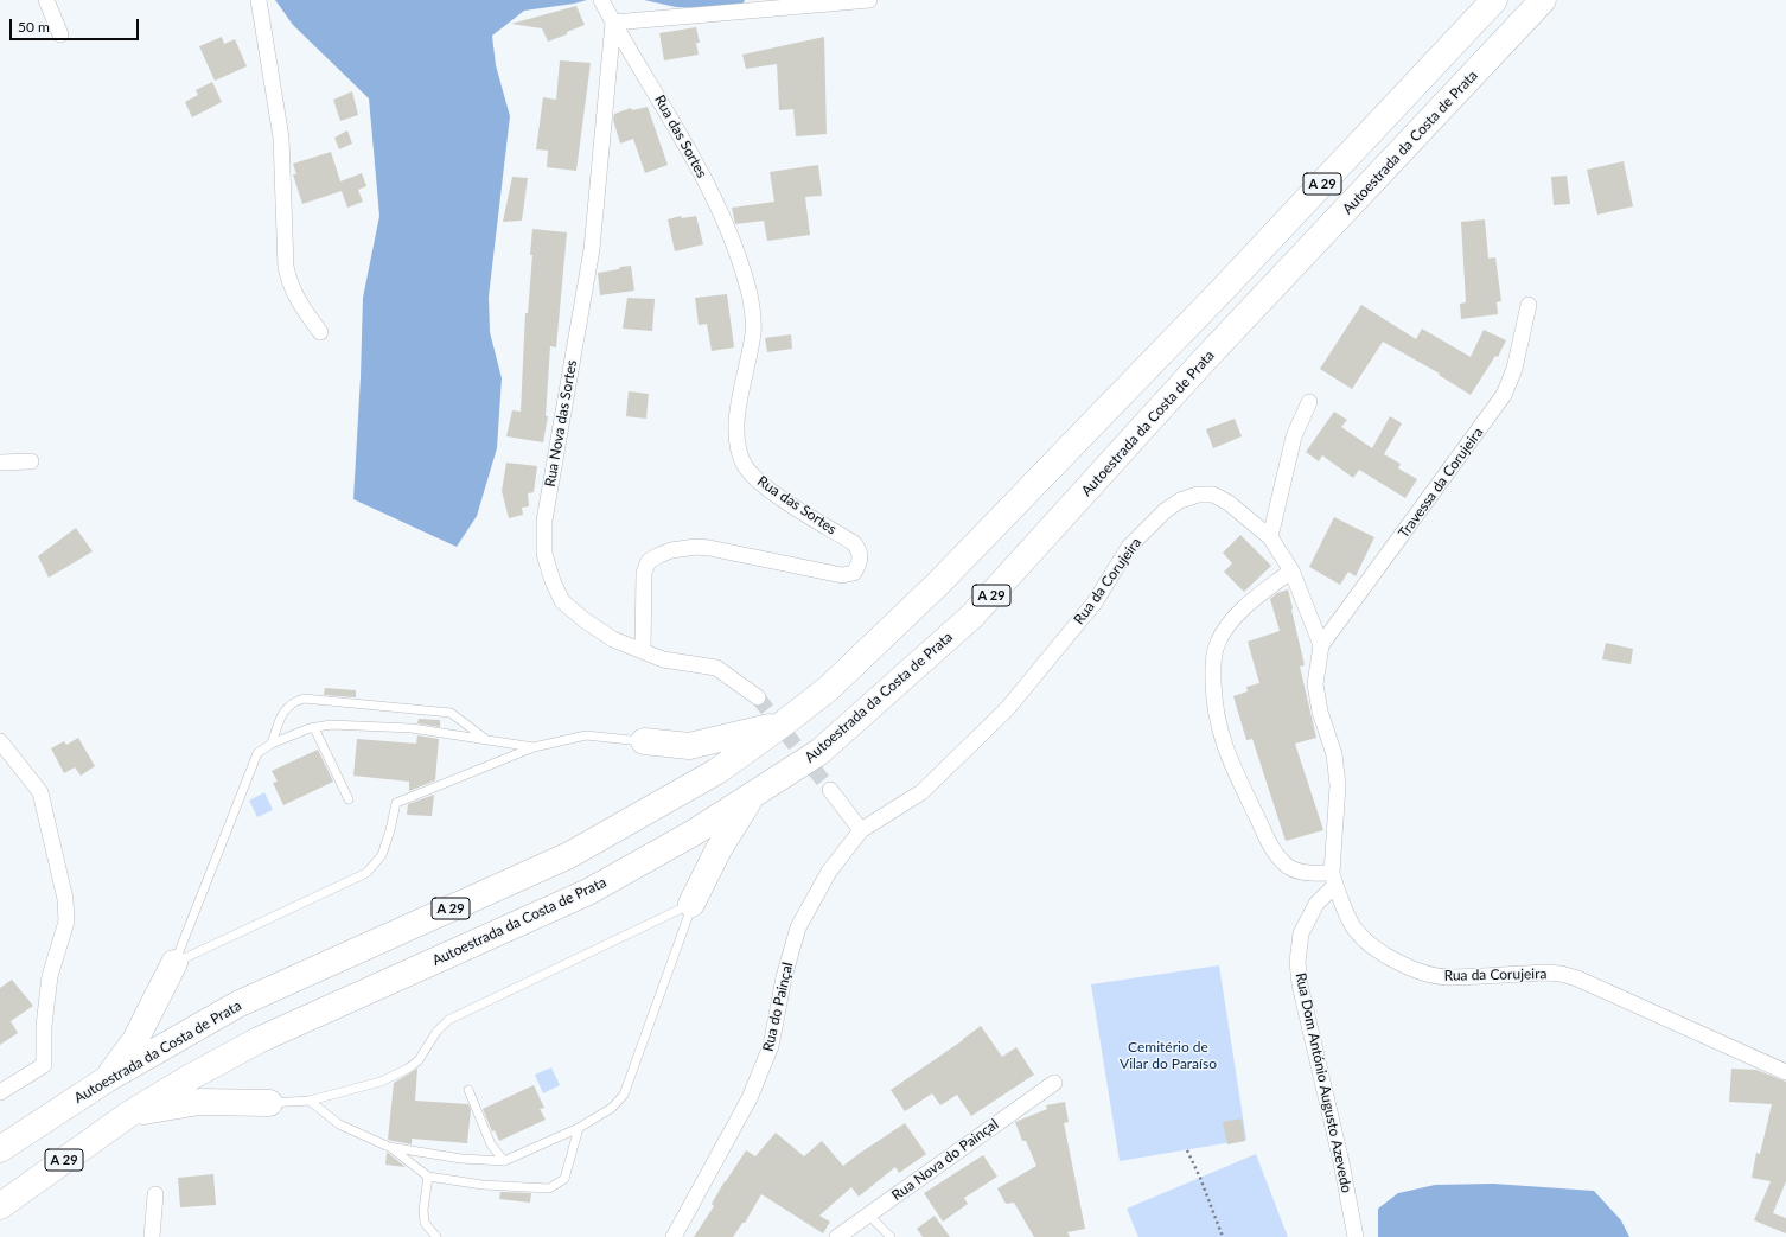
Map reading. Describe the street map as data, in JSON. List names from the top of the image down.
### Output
{
  "streets": {
    "highway": ["Autoestrada da Costa de Prata", "A 29"],
    "street": [
      "Rua das Sortes",
      "Rua Nova das Sortes",
      "Travessa da Corujeira",
      "Rua da Corujeira",
      "Rua do Painçal",
      "Rua Dom António Augusto Azevedo",
      "Rua Nova do Painçal"
    ]
  },
  "crossings": [
    ["Rua das Sortes", "Rua Nova das Sortes"],
    ["Travessa da Corujeira", "Rua da Corujeira"],
    ["Rua da Corujeira", "Rua do Painçal"],
    ["Rua da Corujeira", "Rua Dom António Augusto Azevedo"]
  ],
  "parks": ["Cemitério de Vilar do Paraíso"],
  "scale_bar": "50 m"
}
